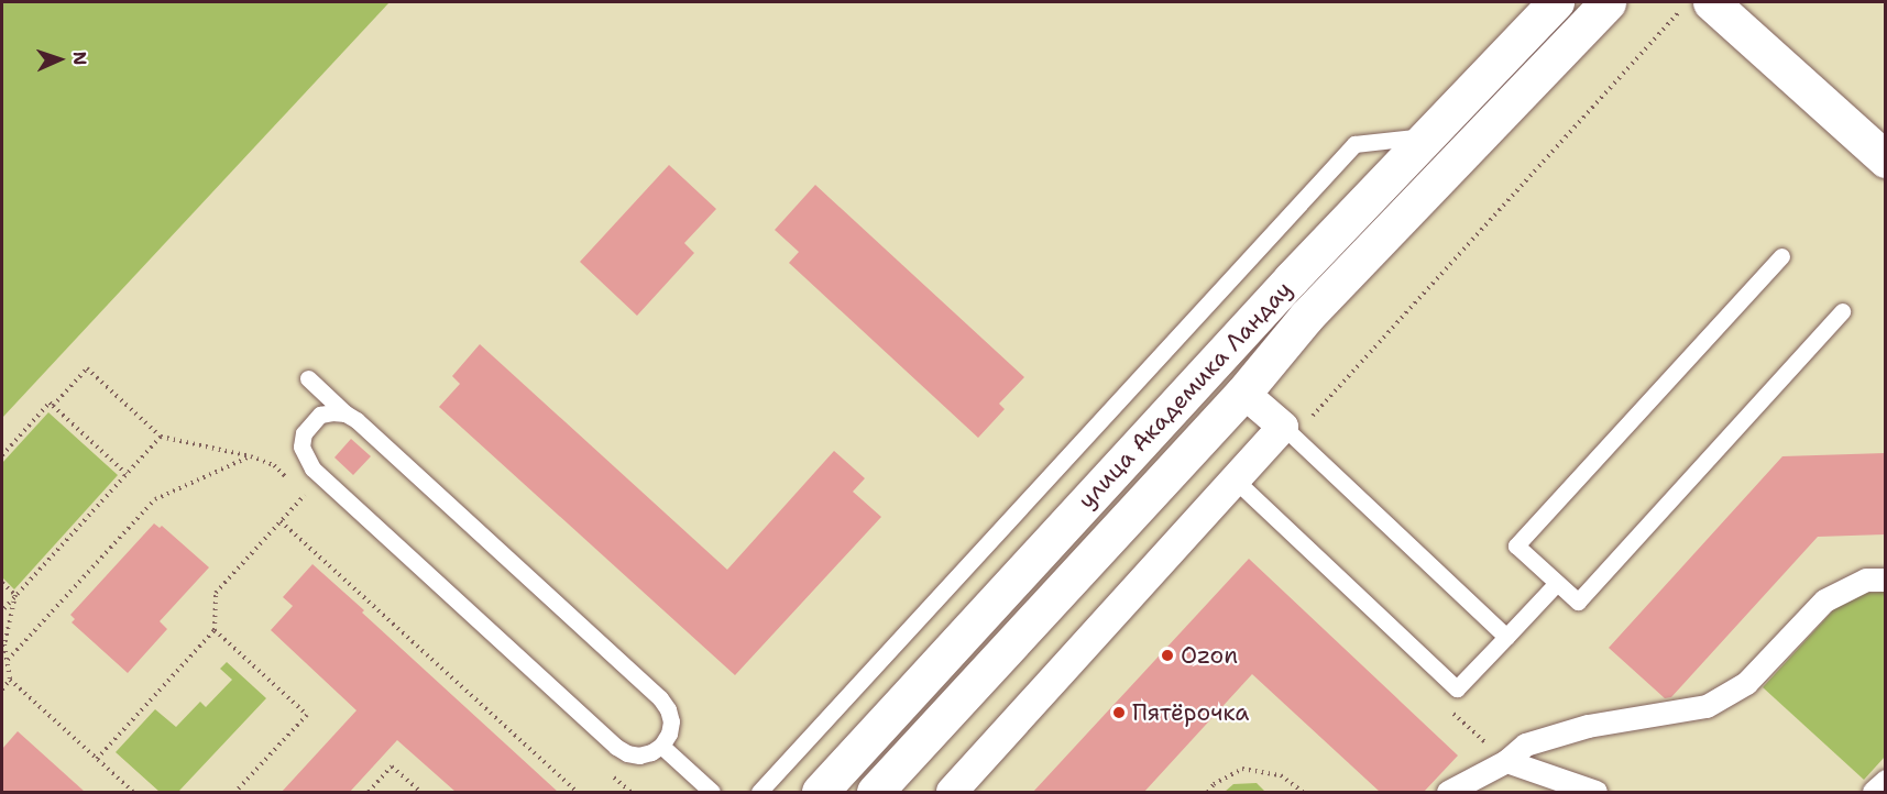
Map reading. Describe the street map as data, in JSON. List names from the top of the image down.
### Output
{
  "streets": {
    "street": ["улица Академика Ландау"]
  },
  "places": ["Ozon", "Пятёрочка"],
  "north": "right"
}
